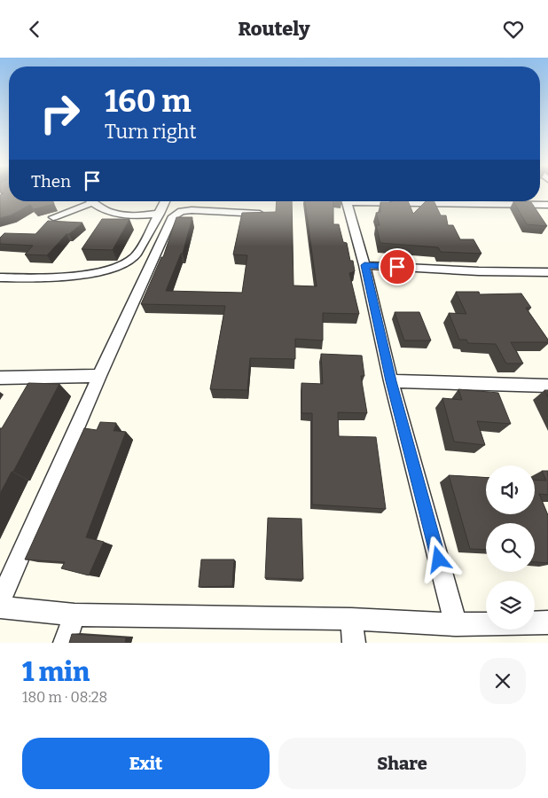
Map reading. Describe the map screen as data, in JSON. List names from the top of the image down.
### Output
{
  "page": {
    "header": "Routely",
    "turn": ["160 m", "Turn right"],
    "then": "Then",
    "heading": ["1 min", "180 m · 08:28"],
    "buttons": ["Exit", "Share"]
  }
}
